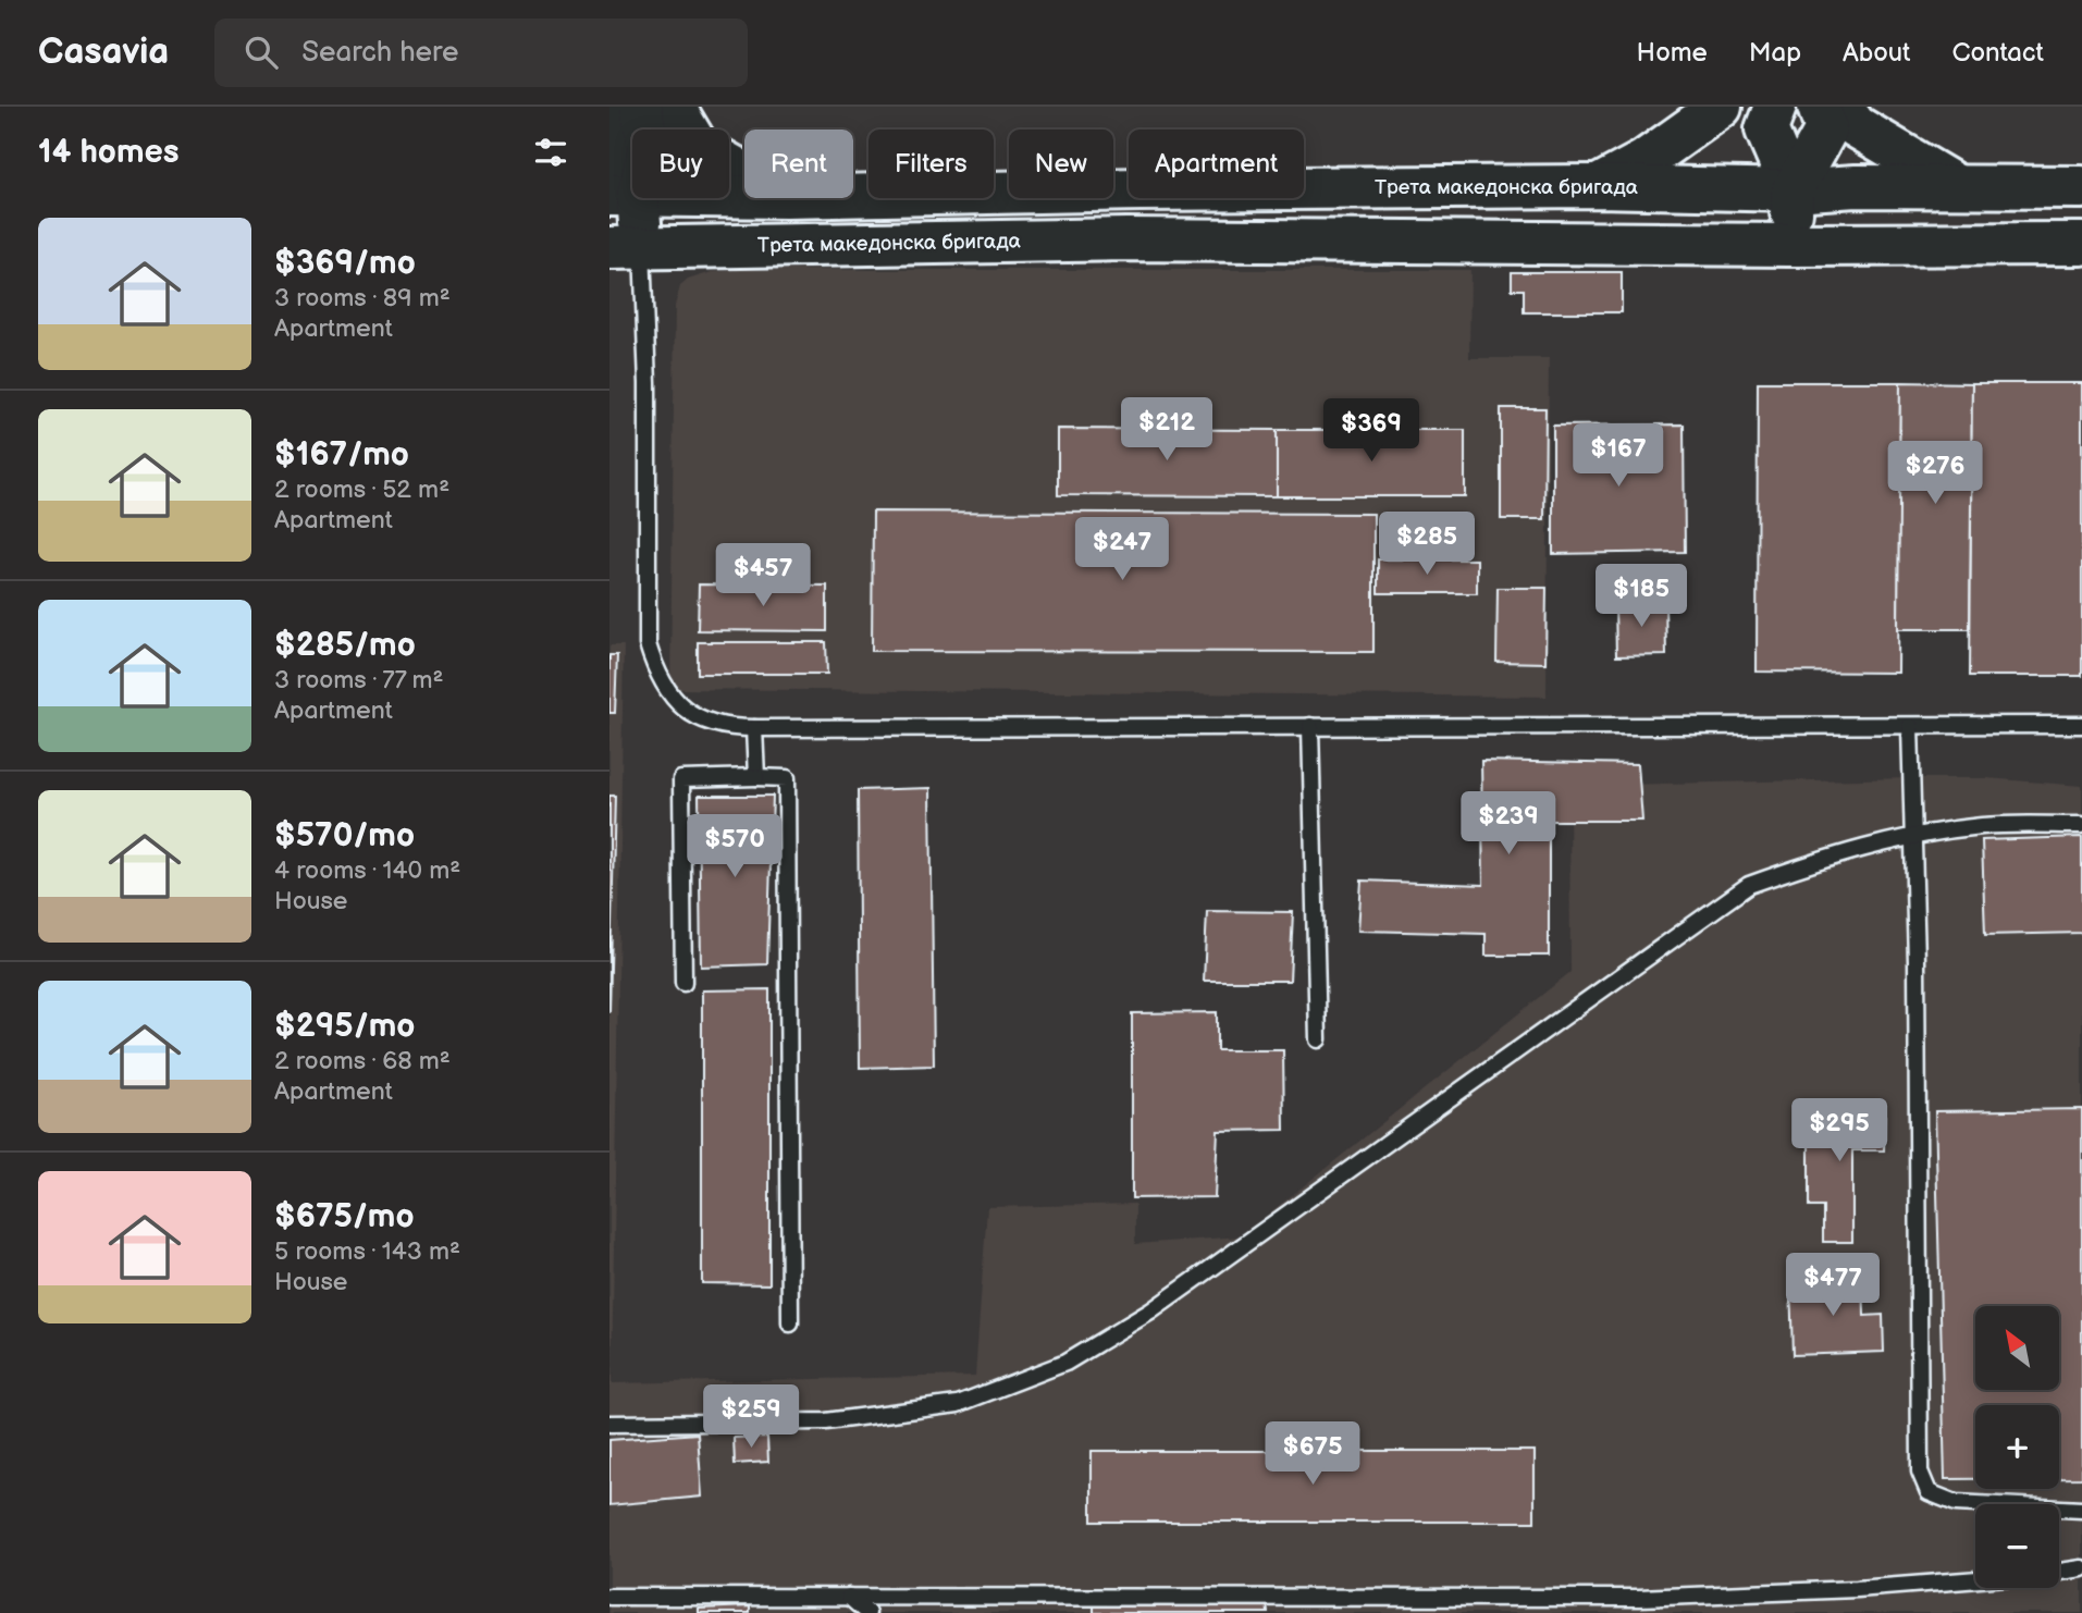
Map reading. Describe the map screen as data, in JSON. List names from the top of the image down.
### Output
{
  "streets": {
    "street": ["Трета македонска бригада"]
  },
  "north": "top left",
  "page": {
    "header": "Casavia",
    "search": "Search here",
    "nav": [
      "Home",
      "Map",
      "About",
      "Contact"
    ],
    "heading": "14 homes",
    "chip": [
      "Buy",
      "Rent",
      "Filters",
      "New",
      "Apartment"
    ],
    "list": [
      {
        "name": "$369/mo",
        "note": "3 rooms · 89 m² · Apartment"
      },
      {
        "name": "$167/mo",
        "note": "2 rooms · 52 m² · Apartment"
      },
      {
        "name": "$285/mo",
        "note": "3 rooms · 77 m² · Apartment"
      },
      {
        "name": "$570/mo",
        "note": "4 rooms · 140 m² · House"
      },
      {
        "name": "$295/mo",
        "note": "2 rooms · 68 m² · Apartment"
      },
      {
        "name": "$675/mo",
        "note": "5 rooms · 143 m² · House"
      }
    ],
    "price": [
      "$212",
      "$369",
      "$167",
      "$276",
      "$285",
      "$247",
      "$457",
      "$185",
      "$239",
      "$570",
      "$295",
      "$477",
      "$259",
      "$675"
    ],
    "map_buttons": ["+", "−"]
  }
}
